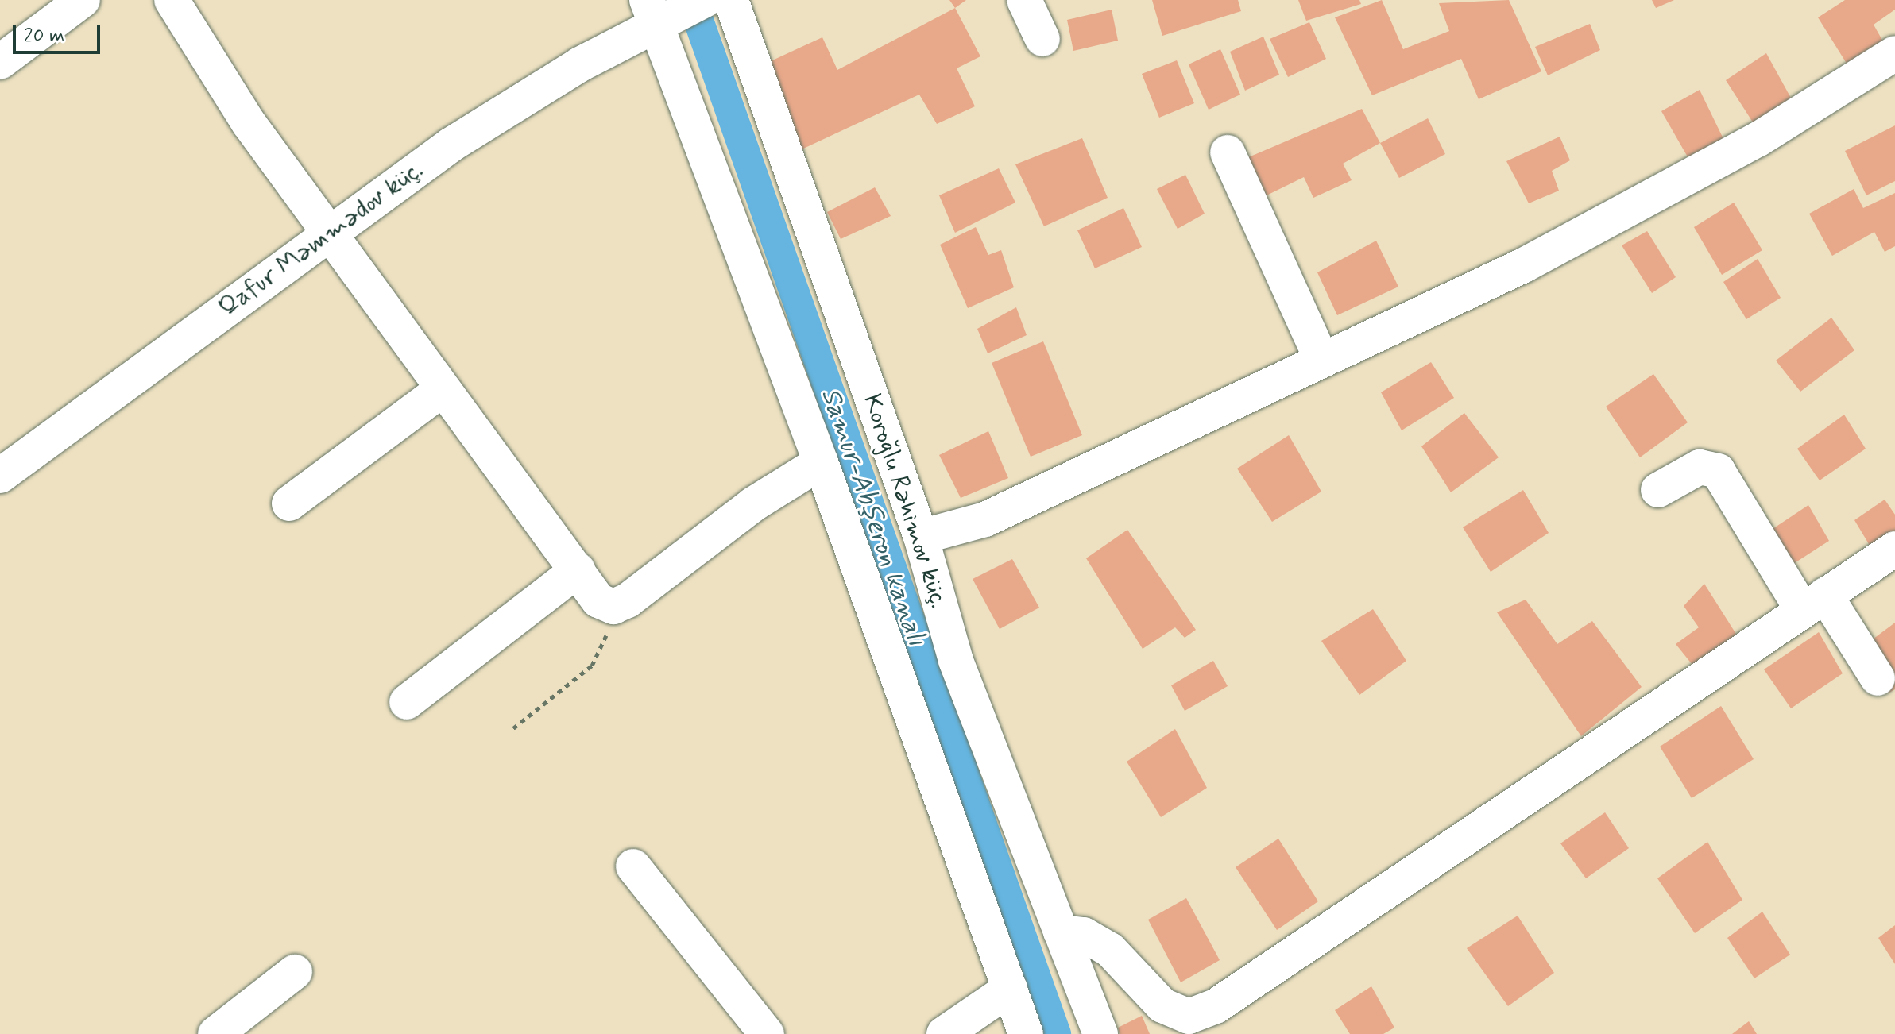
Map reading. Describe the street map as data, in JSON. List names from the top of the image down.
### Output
{
  "streets": {
    "street": ["Qafur Məmmədov küç.", "Koroğlu Rəhimov küç."]
  },
  "water": ["Samur-Abşeron kanalı"],
  "scale_bar": "20 m"
}
